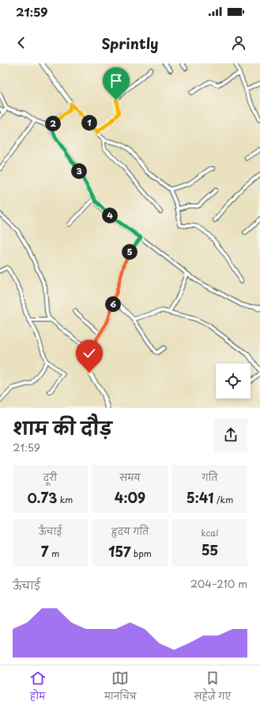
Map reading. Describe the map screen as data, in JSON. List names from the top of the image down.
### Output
{
  "page": {
    "status": "21:59",
    "header": "Sprintly",
    "pins": [
      "1",
      "2",
      "3",
      "4",
      "5",
      "6"
    ],
    "heading": ["शाम की दौड़", "21:59"],
    "stats": [
      ["दूरी", "0.73 km"],
      ["समय", "4:09"],
      ["गति", "5:41 /km"],
      ["ऊँचाई", "7 m"],
      ["हृदय गति", "157 bpm"],
      ["kcal", "55"]
    ],
    "chart": ["ऊँचाई", "204–210 m"],
    "tabs": ["होम", "मानचित्र", "सहेजे गए"]
  }
}
